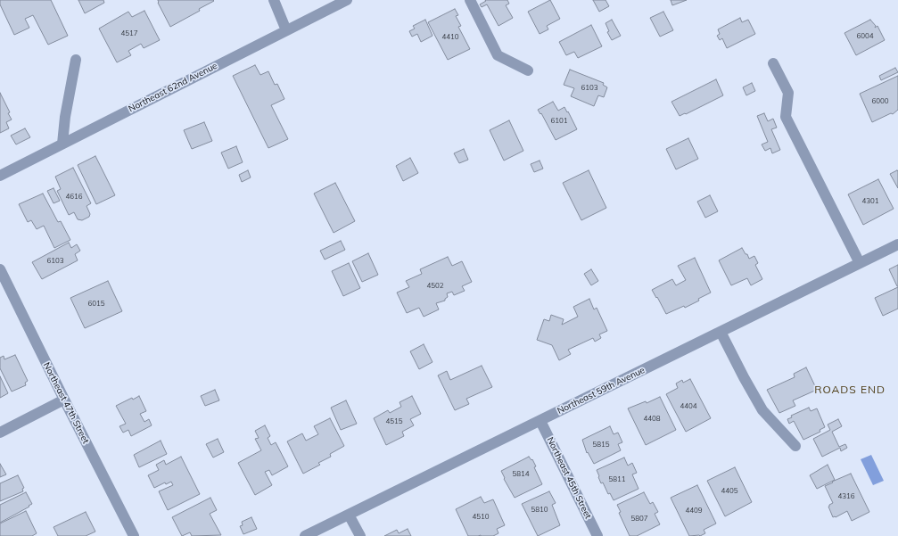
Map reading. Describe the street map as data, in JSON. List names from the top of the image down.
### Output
{
  "streets": {
    "street": [
      "Northeast 62nd Avenue",
      "Northeast 59th Avenue",
      "Northeast 47th Street",
      "Northeast 45th Street"
    ]
  },
  "crossings": [
    ["Northeast 59th Avenue", "Northeast 45th Street"]
  ],
  "districts": ["ROADS END"],
  "house_numbers": [
    "4517",
    "6004",
    "4410",
    "6103",
    "6000",
    "6101",
    "4616",
    "4301",
    "6103",
    "4502",
    "6015",
    "4404",
    "4408",
    "4515",
    "5815",
    "5814",
    "5811",
    "4405",
    "4316",
    "5810",
    "4409",
    "4510",
    "5807"
  ]
}
